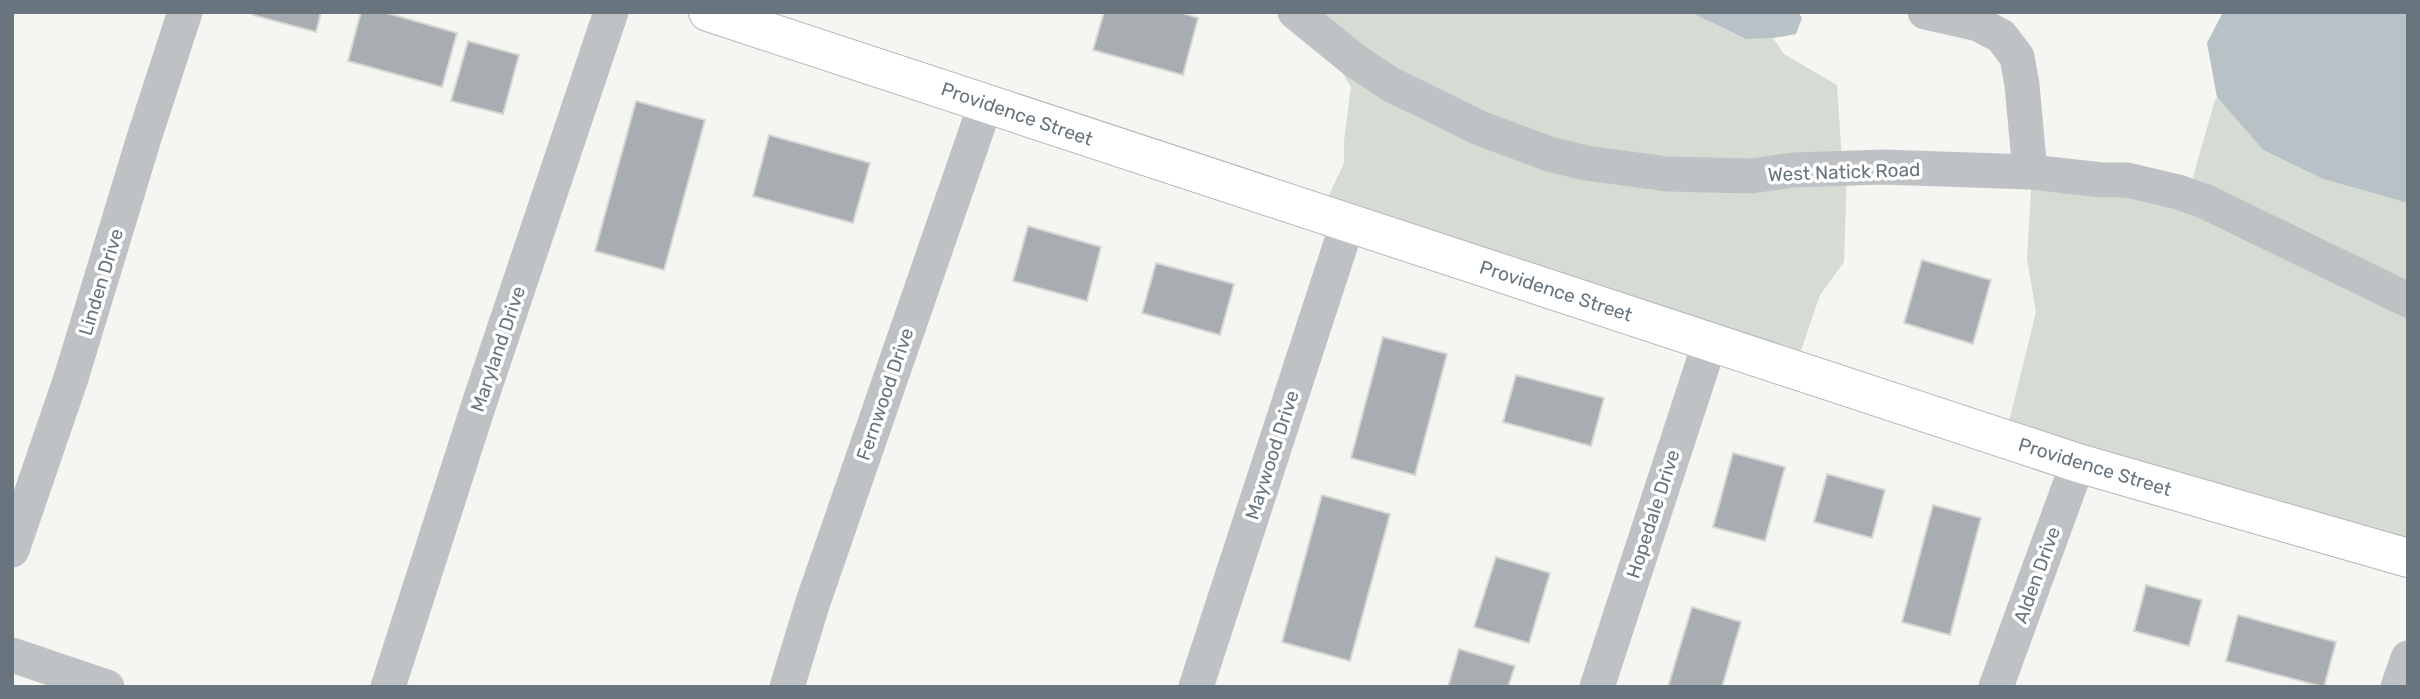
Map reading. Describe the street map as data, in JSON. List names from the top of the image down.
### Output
{
  "streets": {
    "main road": ["Providence Street"],
    "street": [
      "West Natick Road",
      "Linden Drive",
      "Maryland Drive",
      "Fernwood Drive",
      "Maywood Drive",
      "Hopedale Drive",
      "Alden Drive"
    ]
  },
  "crossings": [
    ["Providence Street", "Fernwood Drive"],
    ["Providence Street", "Maywood Drive"],
    ["Providence Street", "Hopedale Drive"],
    ["Providence Street", "Alden Drive"]
  ]
}
